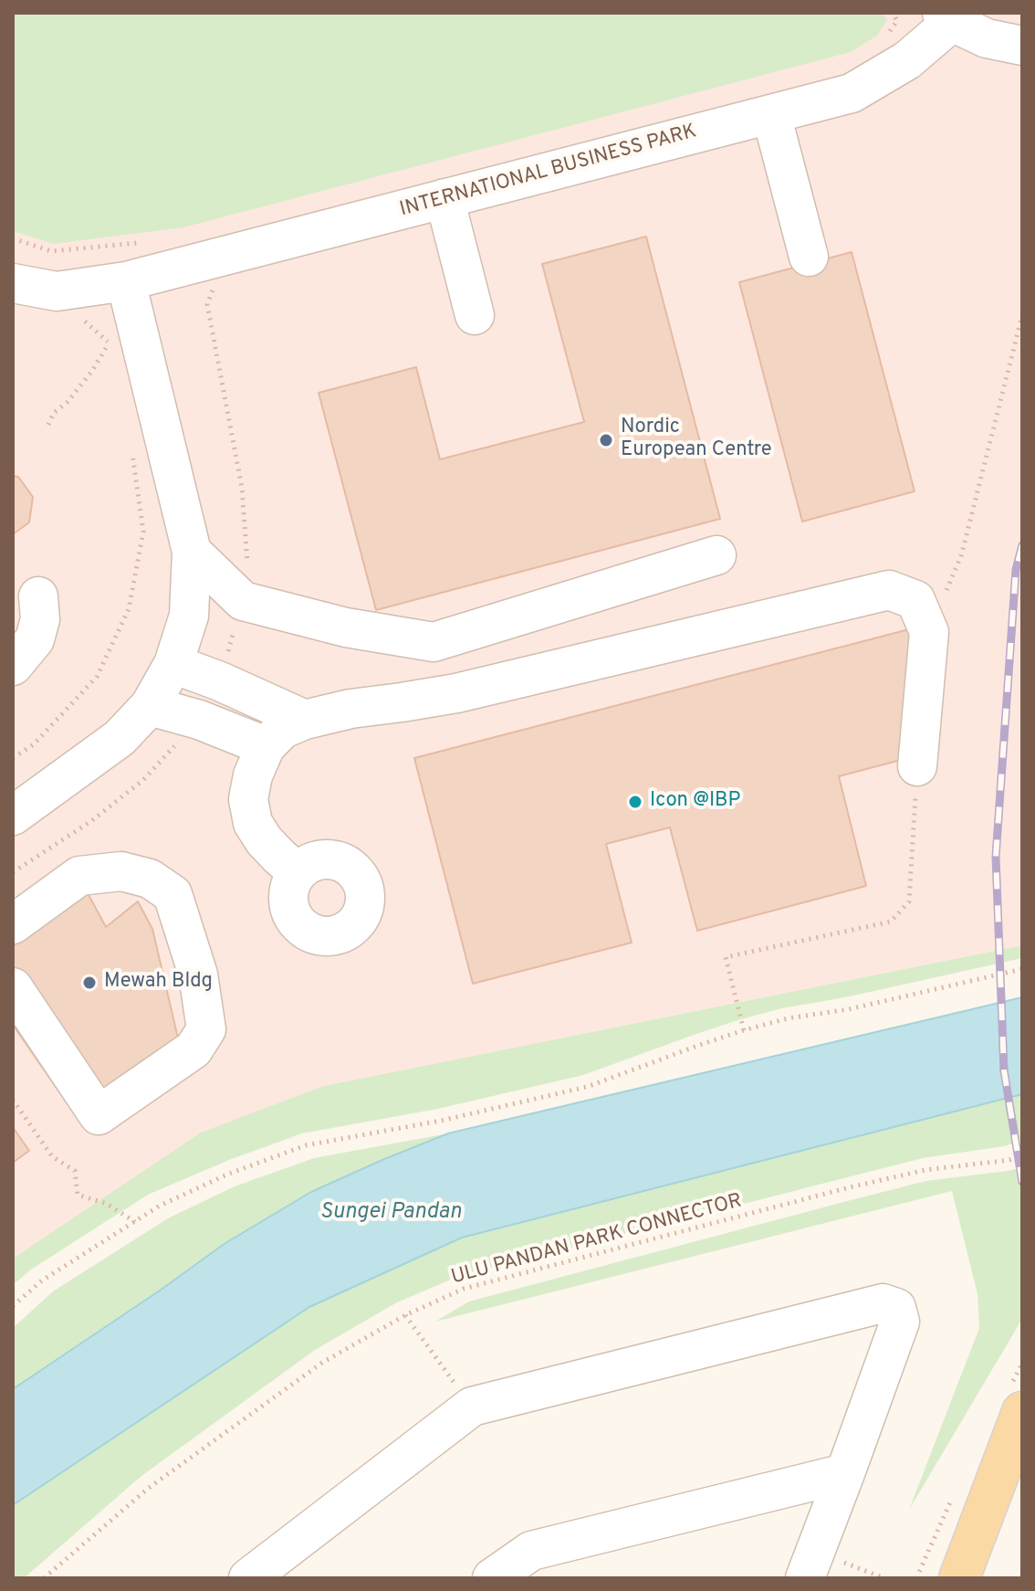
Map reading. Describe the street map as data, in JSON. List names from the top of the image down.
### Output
{
  "streets": {
    "lane": ["INTERNATIONAL BUSINESS PARK"],
    "path": ["ULU PANDAN PARK CONNECTOR"]
  },
  "water": ["Sungei Pandan"],
  "places": ["Nordic European Centre", "Icon @IBP", "Mewah Bldg"]
}
